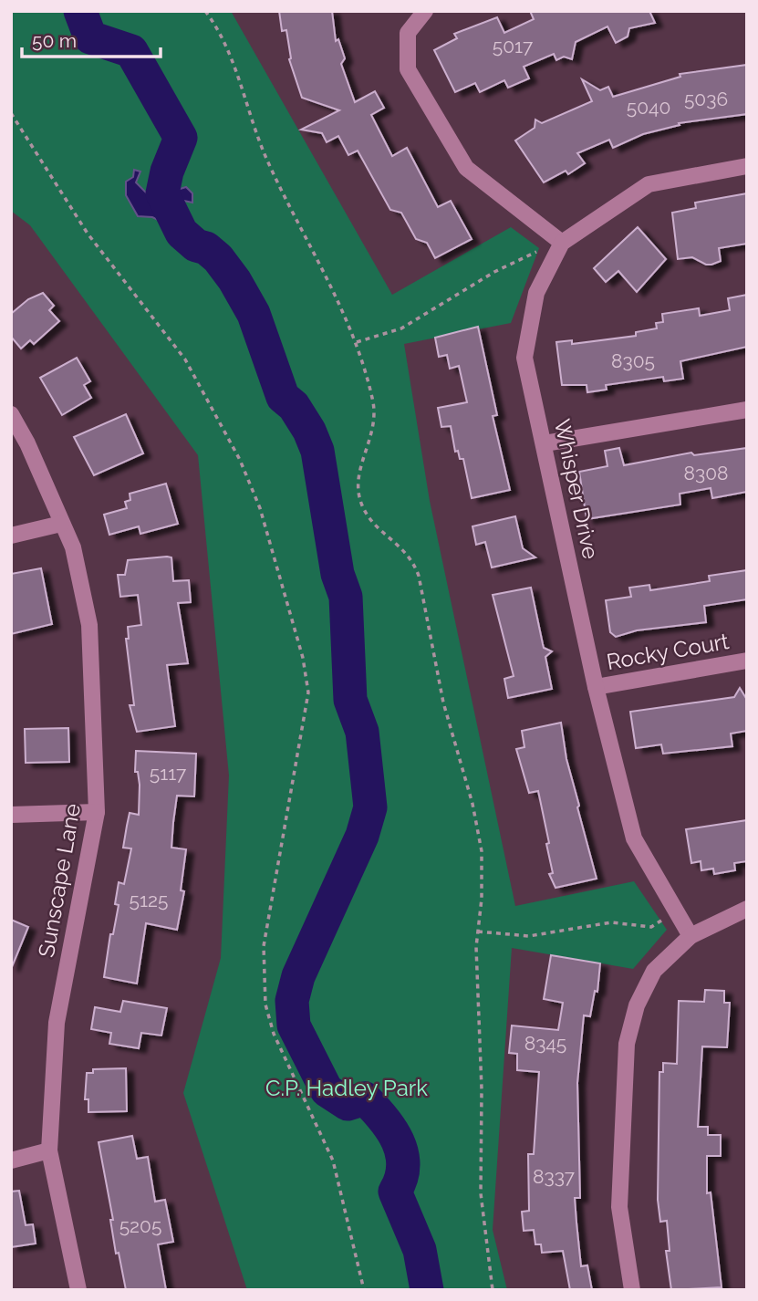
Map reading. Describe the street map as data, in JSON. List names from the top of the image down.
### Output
{
  "streets": {
    "street": ["Whisper Drive", "Rocky Court", "Sunscape Lane"]
  },
  "crossings": [
    ["Whisper Drive", "Rocky Court"]
  ],
  "parks": ["C.P. Hadley Park"],
  "house_numbers": [
    "5017",
    "5036",
    "5040",
    "8305",
    "8308",
    "5117",
    "5125",
    "8345",
    "8337",
    "5205"
  ],
  "scale_bar": "50 m"
}
